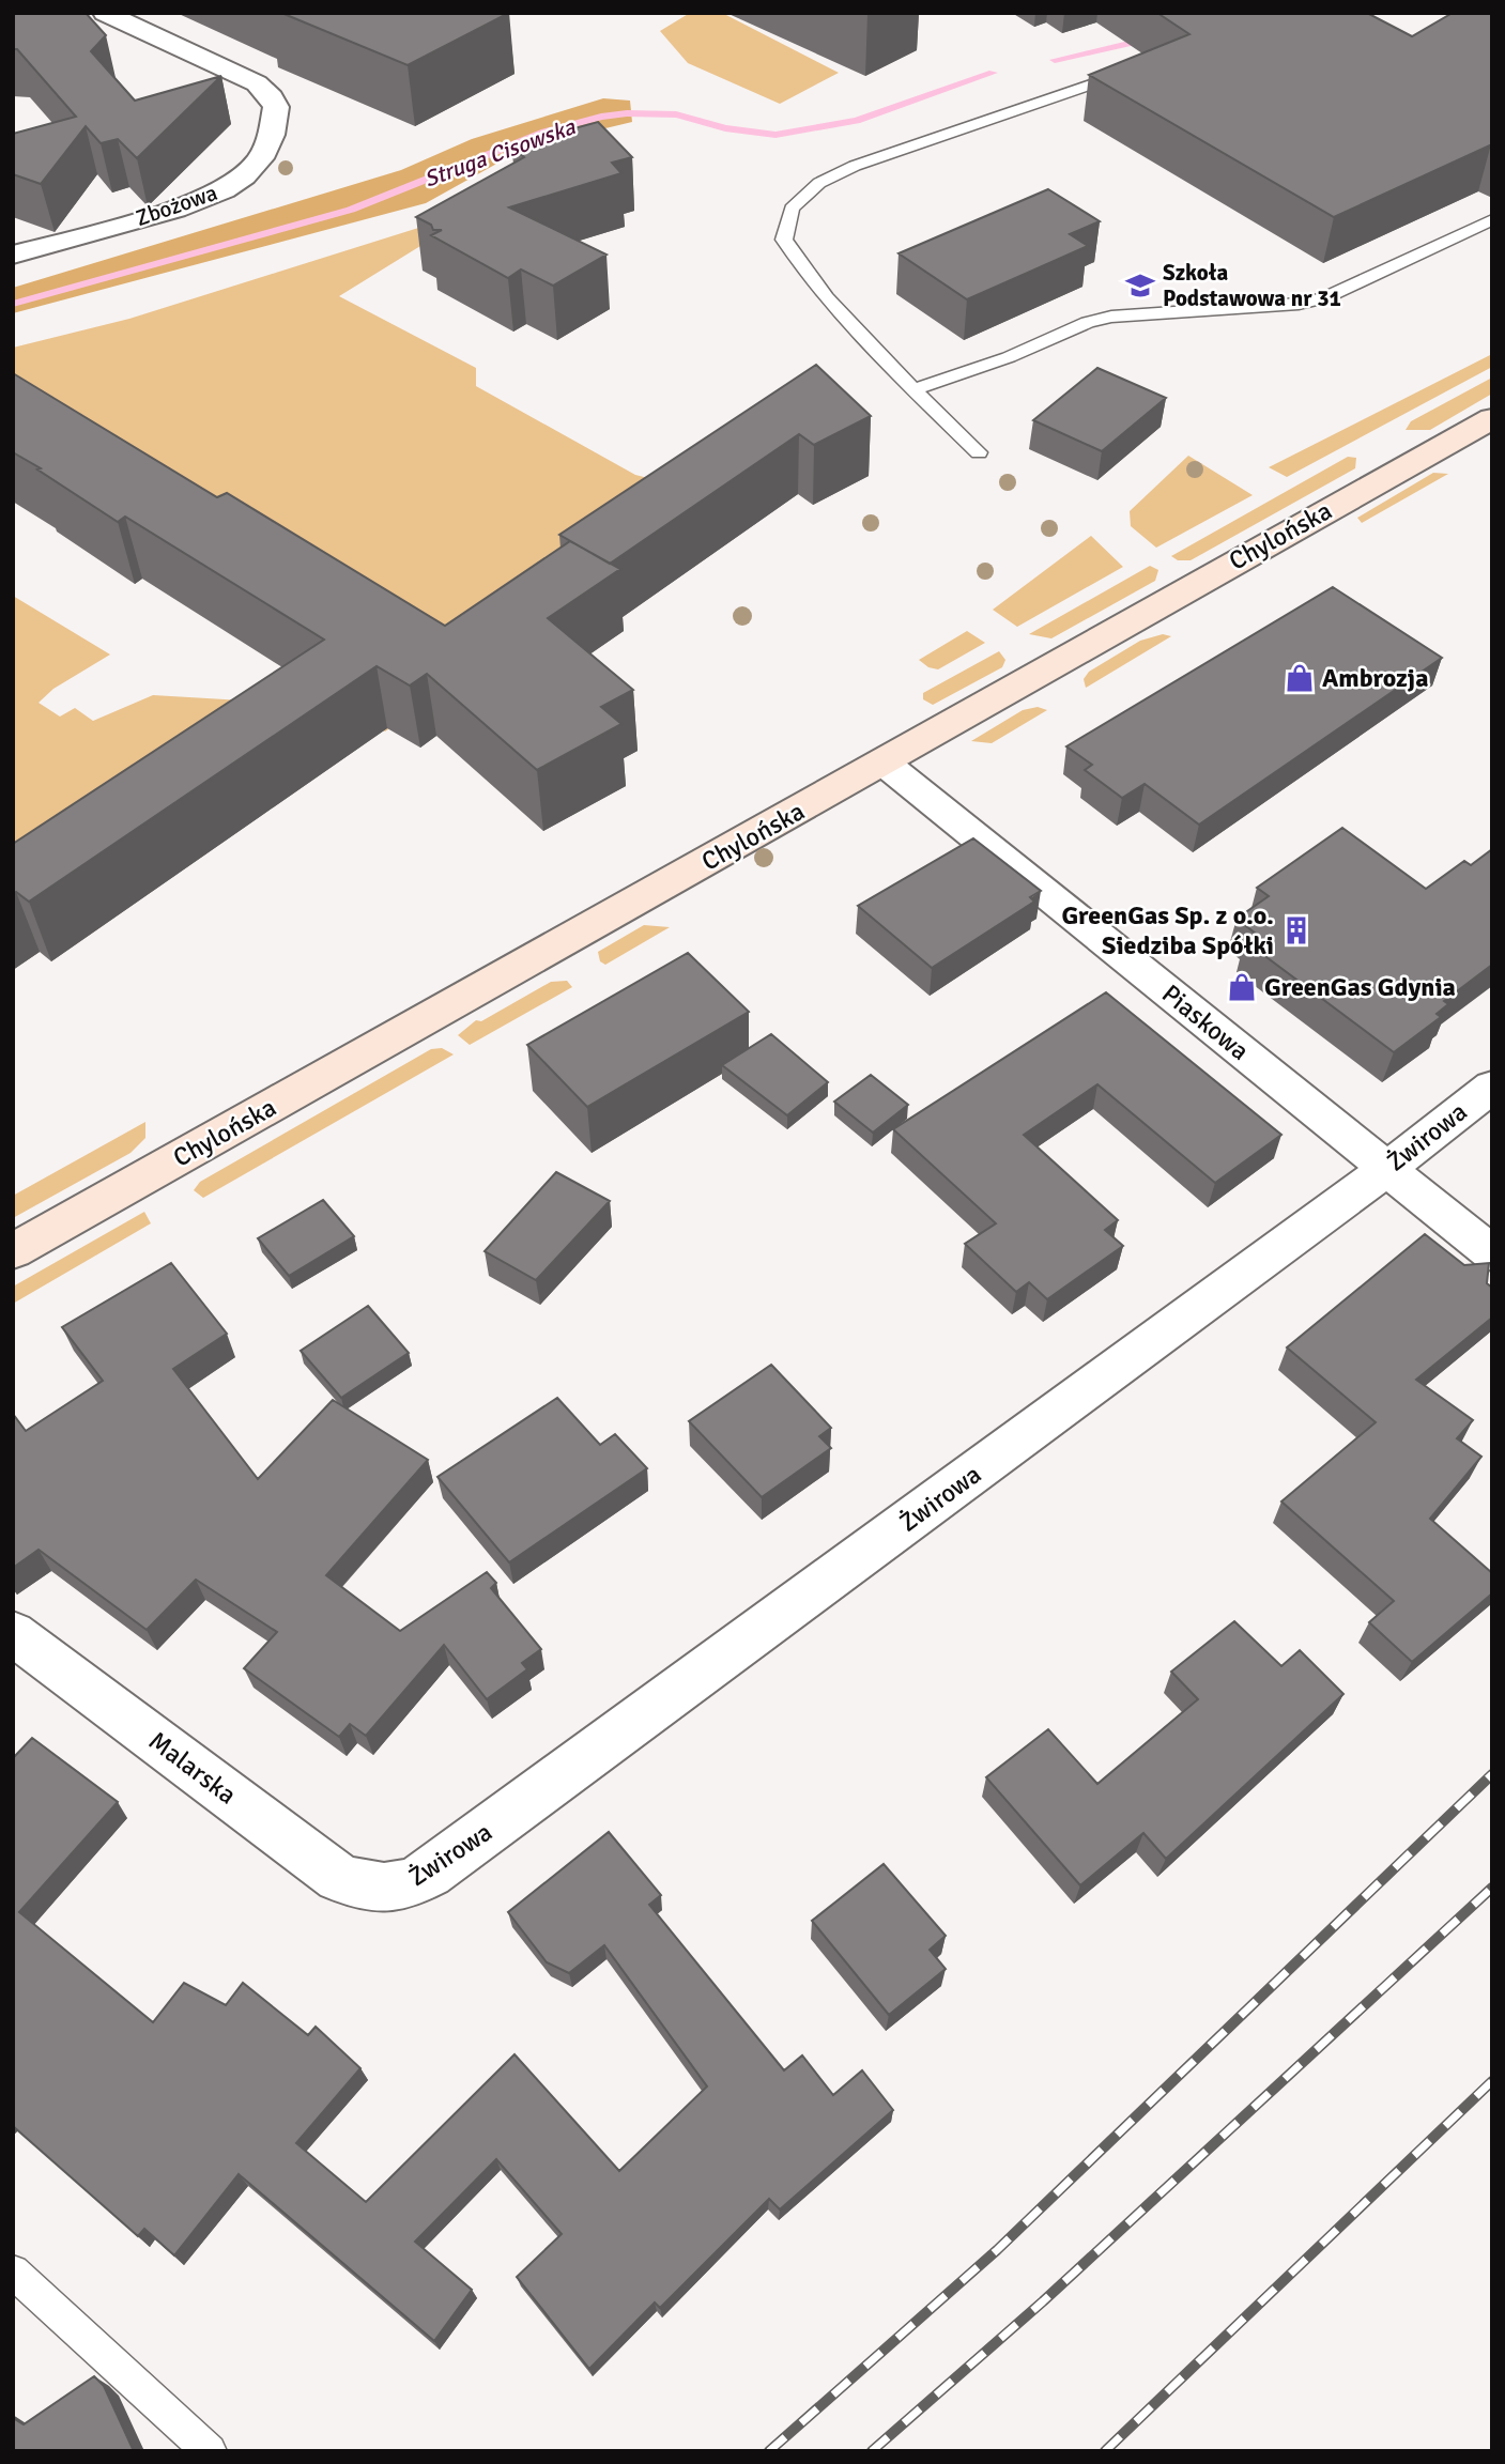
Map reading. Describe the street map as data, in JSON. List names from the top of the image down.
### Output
{
  "streets": {
    "street": [
      "Zbożowa",
      "Chylońska",
      "Piaskowa",
      "Żwirowa",
      "Malarska"
    ]
  },
  "crossings": [
    ["Chylońska", "Piaskowa"],
    ["Piaskowa", "Żwirowa"],
    ["Żwirowa", "Malarska"]
  ],
  "water": ["Struga Cisowska"],
  "places": {
    "school or university": ["Szkoła Podstawowa nr 31"],
    "shop": ["Ambrozja", "GreenGas Gdynia"],
    "building": ["GreenGas Sp. z o.o. Siedziba Spółki"]
  }
}
